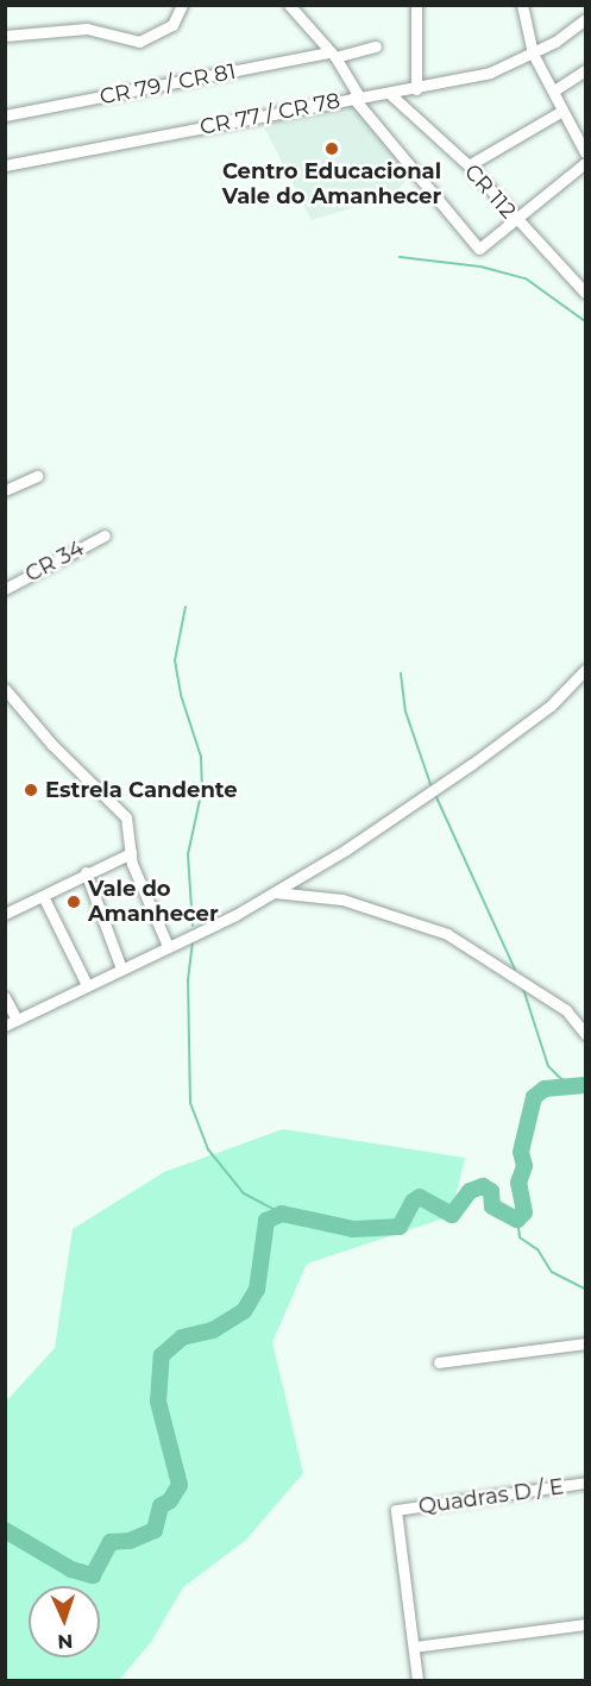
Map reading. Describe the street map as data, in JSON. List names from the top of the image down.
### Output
{
  "streets": {
    "street": [
      "CR 79 / CR 81",
      "CR 77 / CR 78",
      "CR 112",
      "CR 34",
      "Quadras D / E"
    ]
  },
  "crossings": [
    ["CR 77 / CR 78", "CR 112"]
  ],
  "places": ["Centro Educacional Vale do Amanhecer", "Estrela Candente", "Vale do Amanhecer"],
  "north": "bottom"
}
